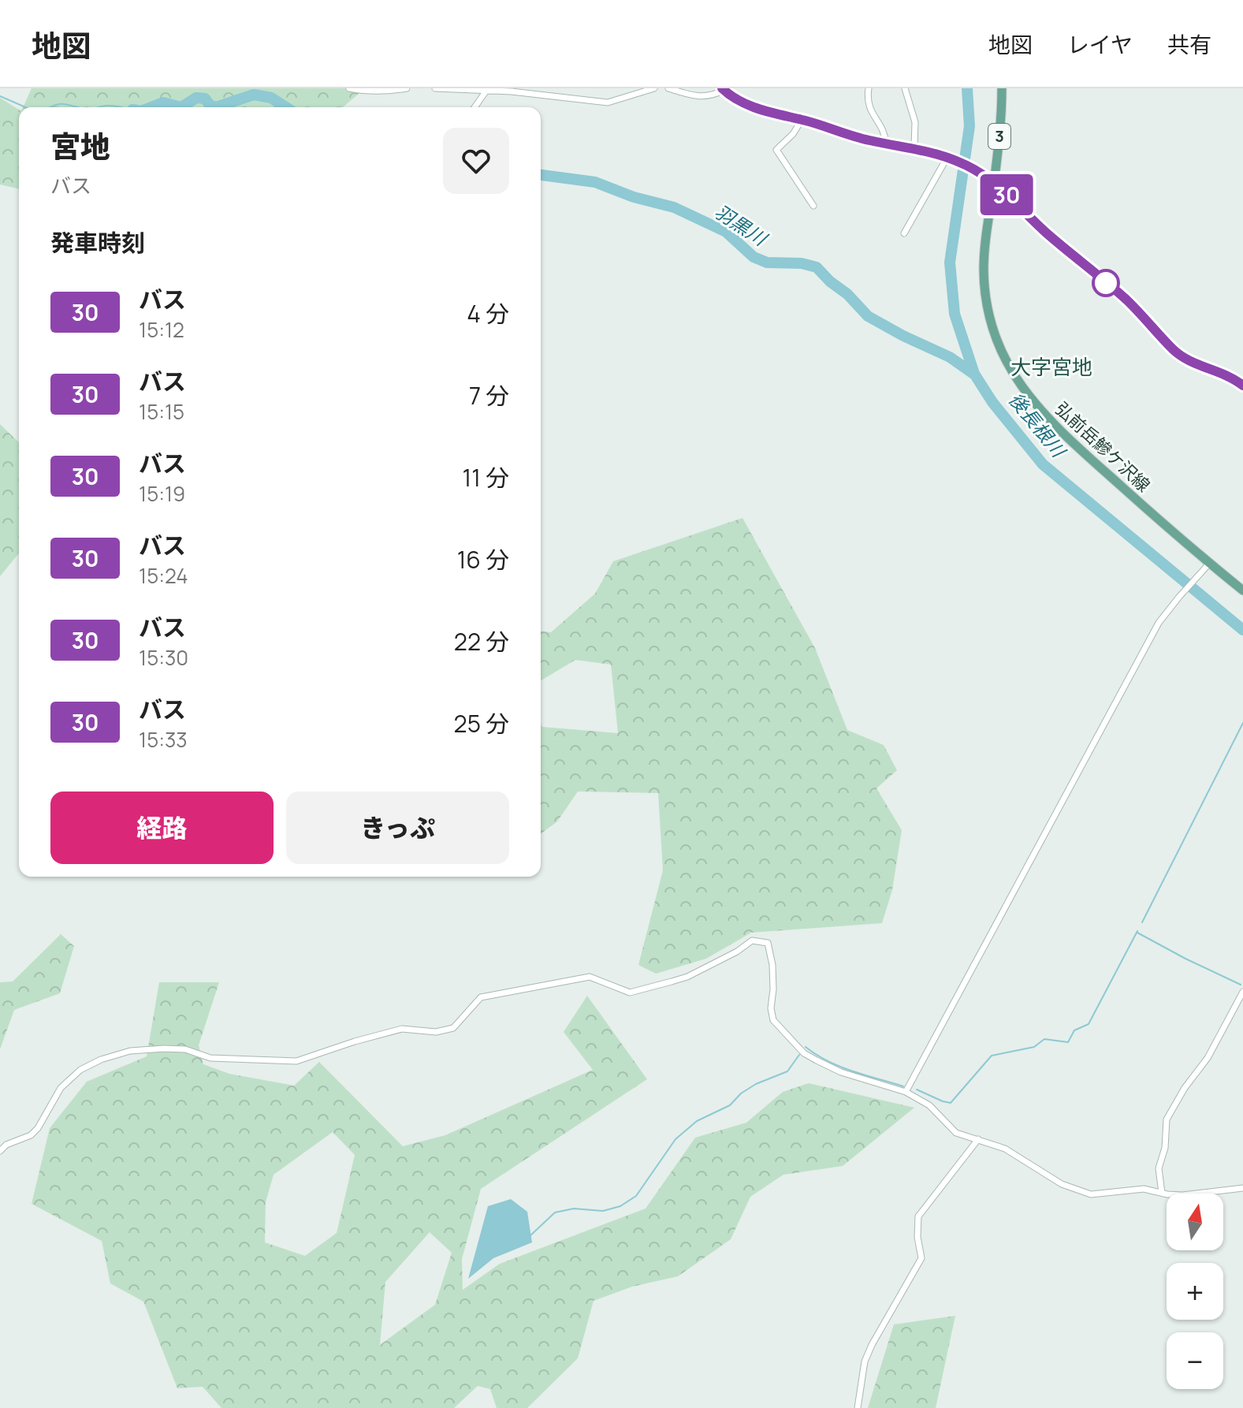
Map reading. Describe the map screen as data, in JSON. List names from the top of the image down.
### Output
{
  "streets": {
    "main road": ["3", "弘前岳鰺ケ沢線"]
  },
  "crossings": [
    ["3", "弘前岳鰺ケ沢線"]
  ],
  "districts": ["大字宮地"],
  "water": ["羽黒川", "後長根川"],
  "lines": ["bus line 30"],
  "north": "top",
  "page": {
    "header": "地図",
    "nav": ["地図", "レイヤ", "共有"],
    "on_map": "30",
    "heading": [
      ["宮地", "バス"],
      "発車時刻"
    ],
    "list": [
      {
        "mark": "30",
        "name": "バス",
        "note": "15:12",
        "value": "4 分"
      },
      {
        "mark": "30",
        "name": "バス",
        "note": "15:15",
        "value": "7 分"
      },
      {
        "mark": "30",
        "name": "バス",
        "note": "15:19",
        "value": "11 分"
      },
      {
        "mark": "30",
        "name": "バス",
        "note": "15:24",
        "value": "16 分"
      },
      {
        "mark": "30",
        "name": "バス",
        "note": "15:30",
        "value": "22 分"
      },
      {
        "mark": "30",
        "name": "バス",
        "note": "15:33",
        "value": "25 分"
      }
    ],
    "buttons": ["経路", "きっぷ"],
    "map_buttons": ["+", "−"]
  }
}
